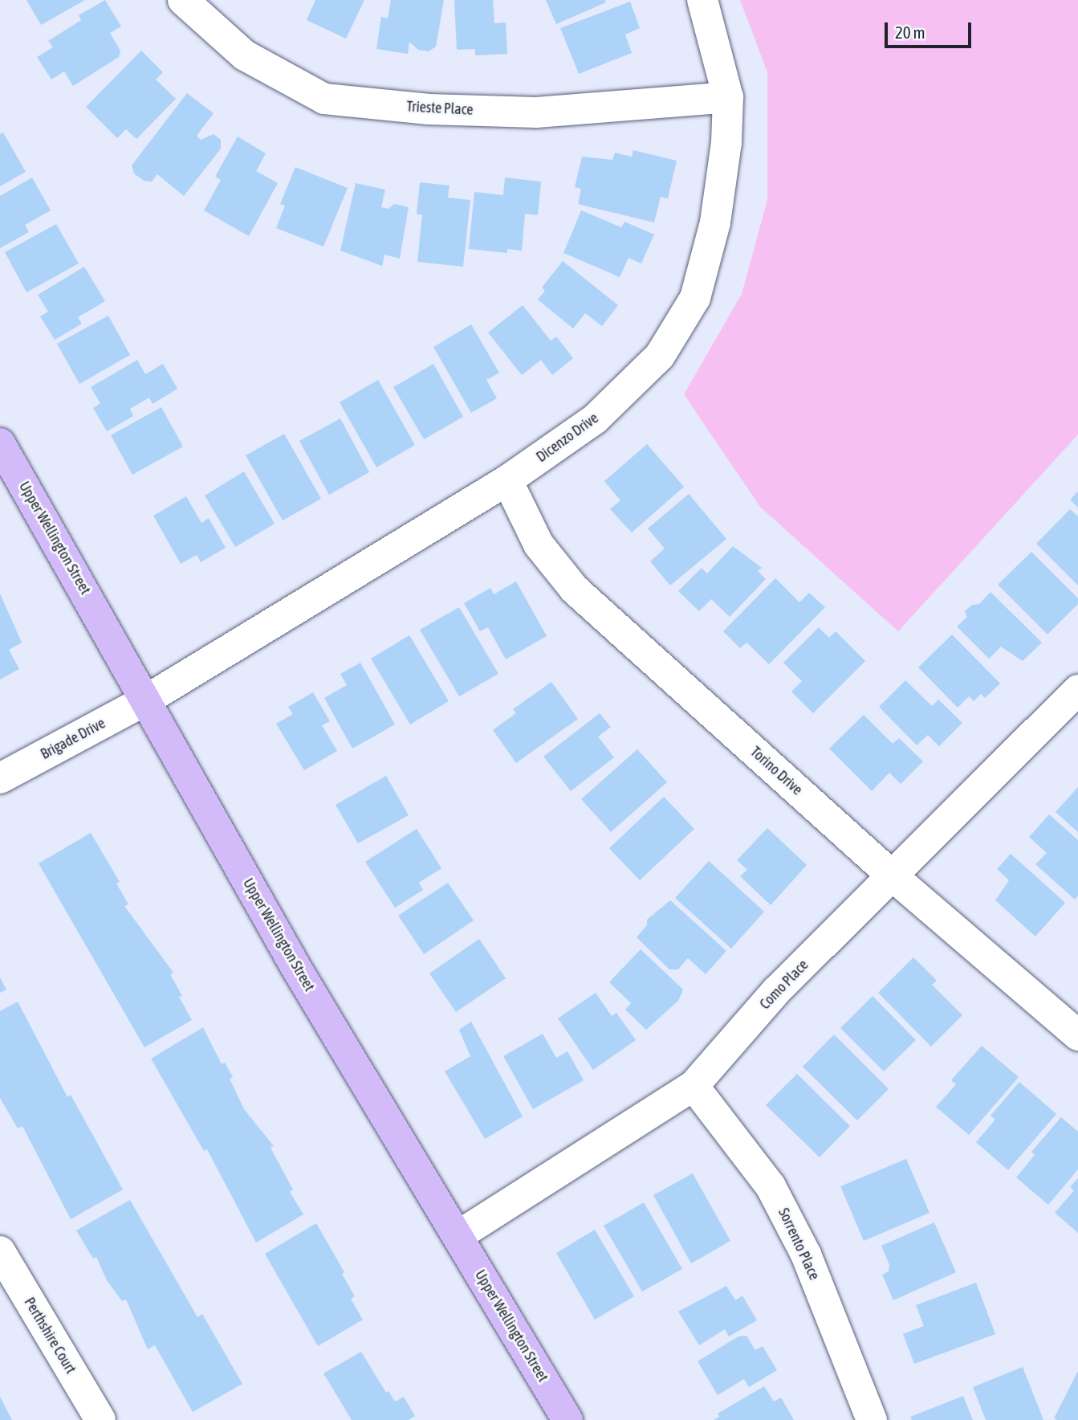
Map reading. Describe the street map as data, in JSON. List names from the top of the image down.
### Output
{
  "streets": {
    "main road": ["Upper Wellington Street"],
    "street": [
      "Trieste Place",
      "Dicenzo Drive",
      "Brigade Drive",
      "Torino Drive",
      "Como Place",
      "Sorrento Place",
      "Perthshire Court"
    ]
  },
  "crossings": [
    ["Trieste Place", "Dicenzo Drive"],
    ["Dicenzo Drive", "Upper Wellington Street"],
    ["Dicenzo Drive", "Brigade Drive"],
    ["Dicenzo Drive", "Torino Drive"],
    ["Upper Wellington Street", "Brigade Drive"],
    ["Upper Wellington Street", "Como Place"],
    ["Torino Drive", "Como Place"],
    ["Como Place", "Sorrento Place"]
  ],
  "scale_bar": "20 m"
}
